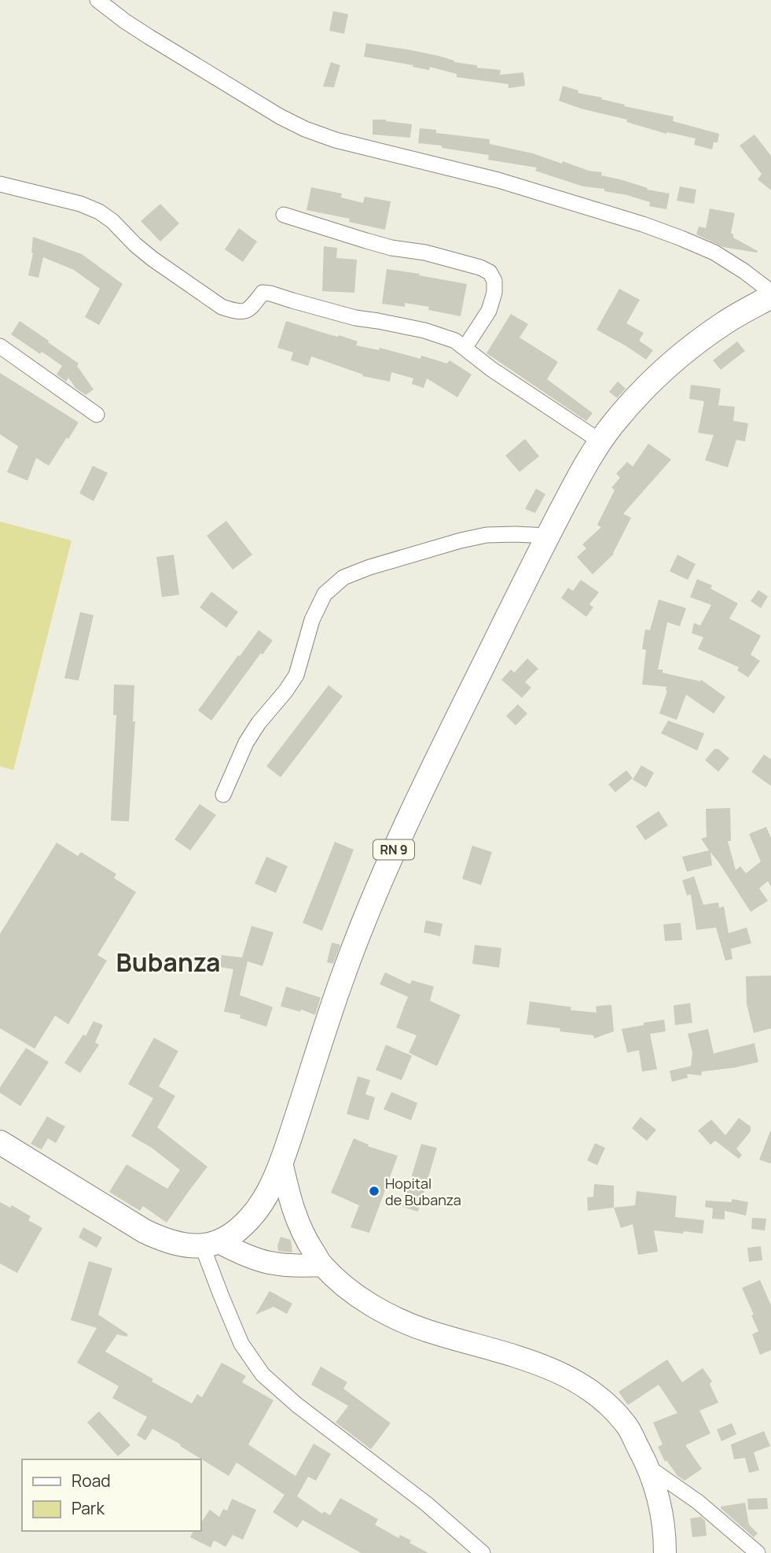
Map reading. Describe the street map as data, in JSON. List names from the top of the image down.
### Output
{
  "streets": {
    "main road": ["RN 9"]
  },
  "districts": ["Bubanza"],
  "places": ["Hopital de Bubanza"],
  "legend": ["Road", "Park"]
}
